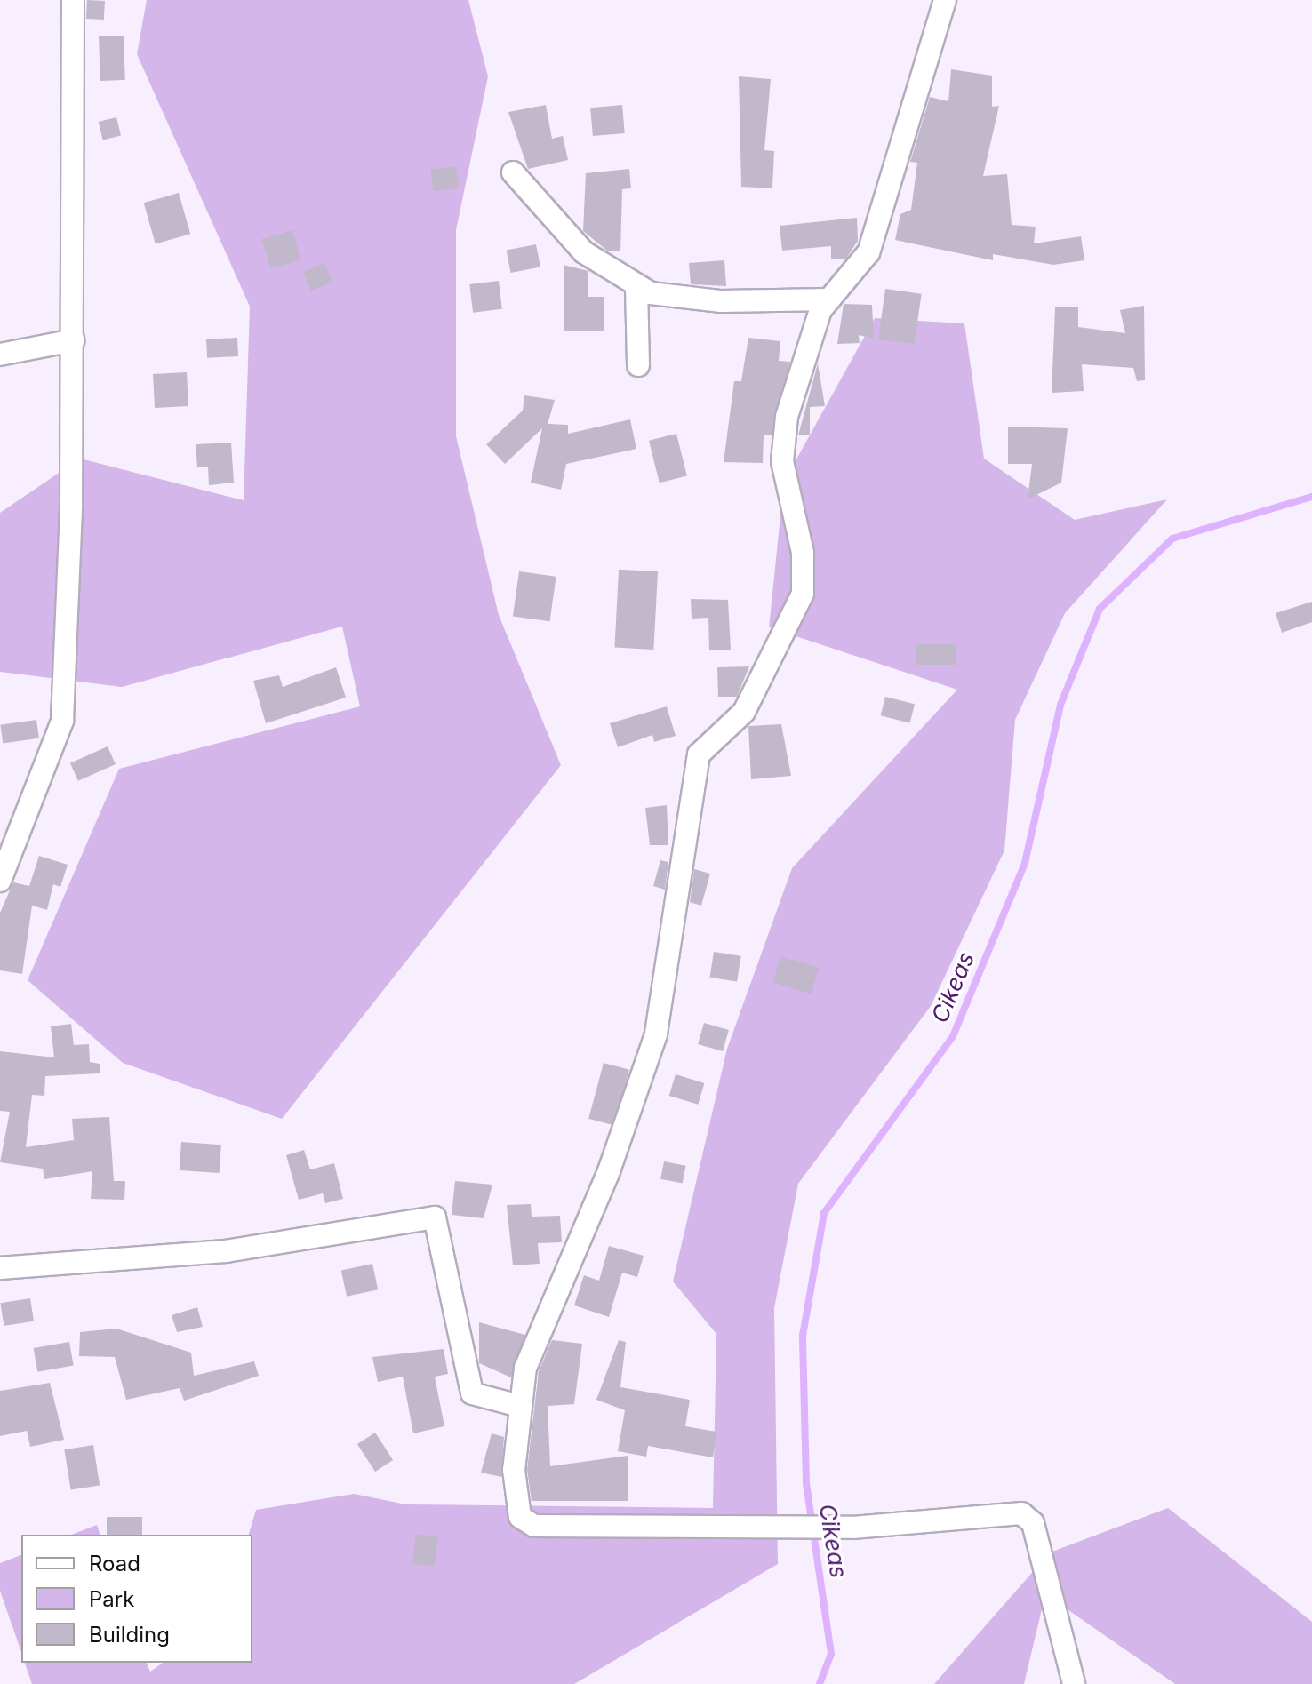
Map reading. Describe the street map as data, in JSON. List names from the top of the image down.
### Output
{
  "water": ["Cikeas"],
  "legend": ["Road", "Park", "Building"]
}
